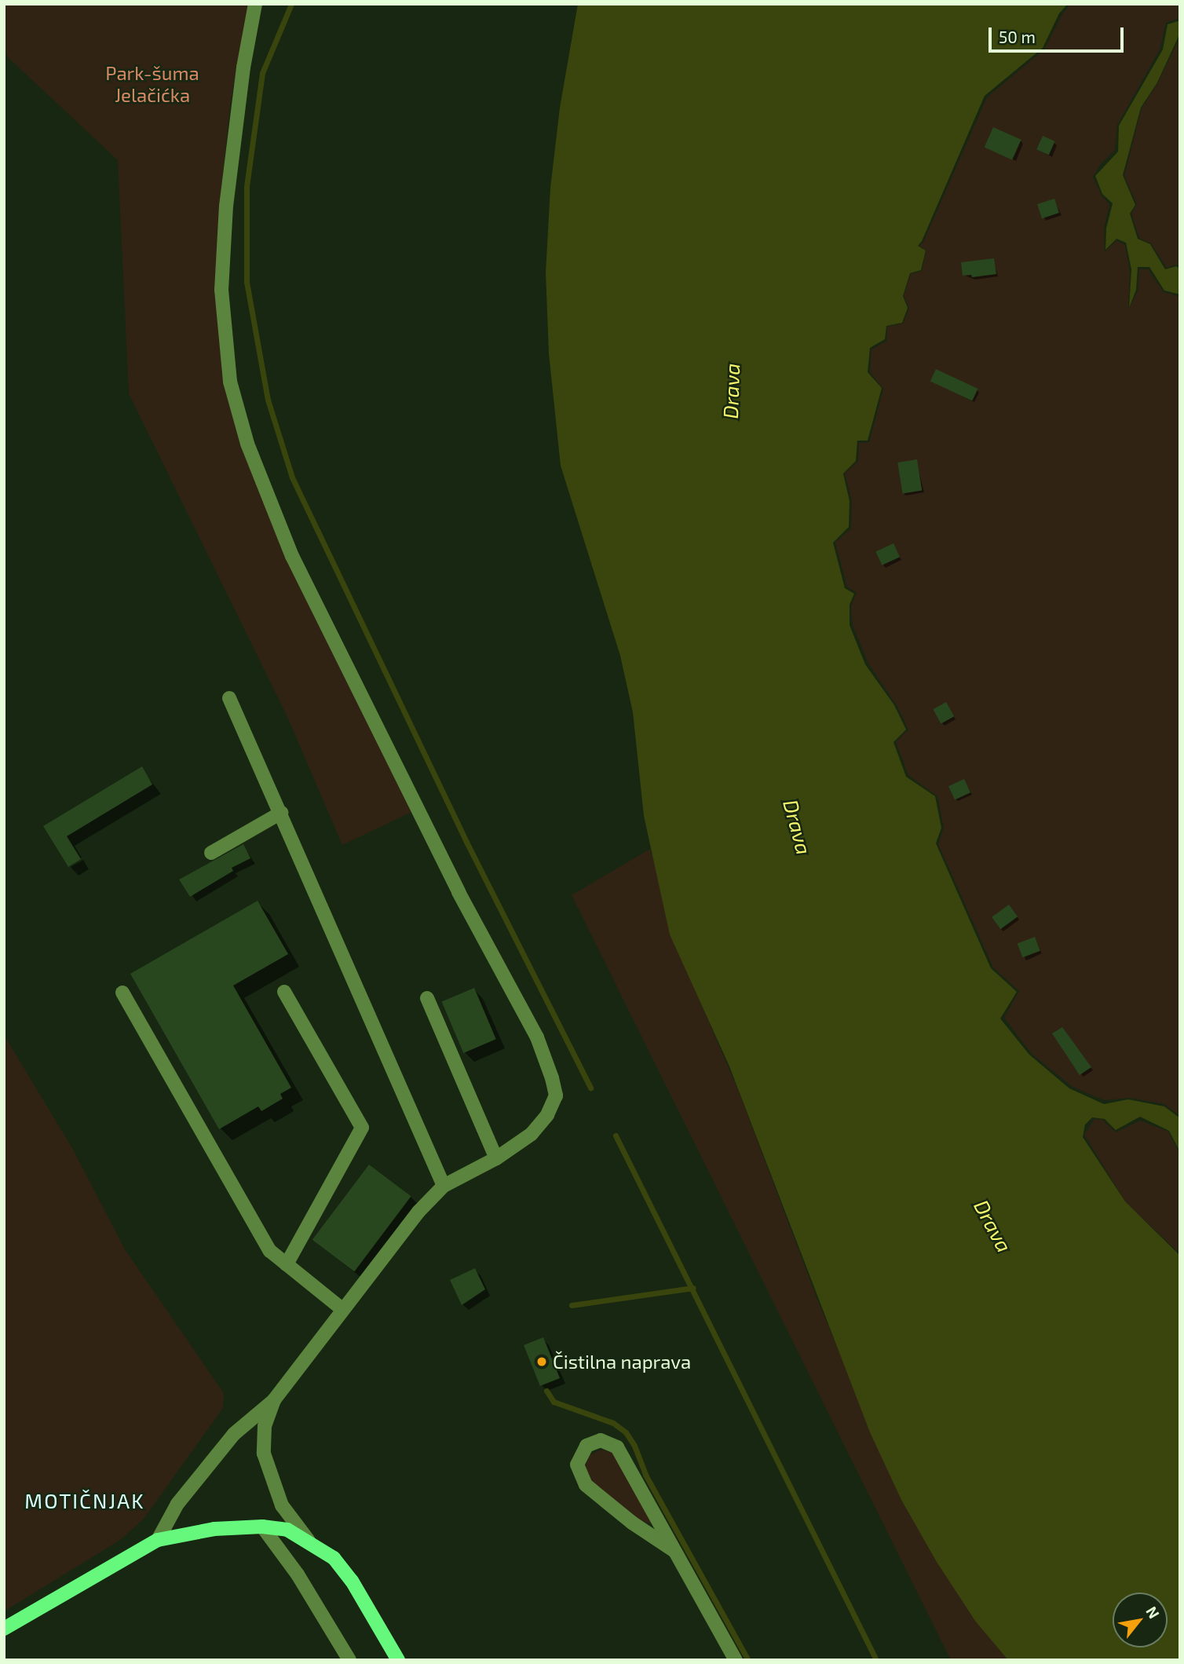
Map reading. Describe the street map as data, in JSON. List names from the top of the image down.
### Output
{
  "districts": ["MOTIČNJAK"],
  "water": ["Drava"],
  "parks": ["Park-šuma Jelačićka"],
  "places": ["Čistilna naprava"],
  "scale_bar": "50 m",
  "north": "top right"
}
